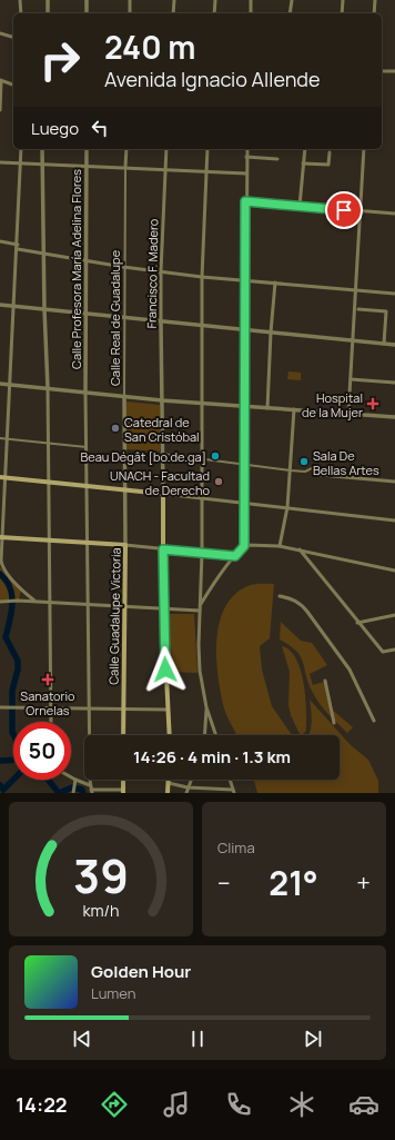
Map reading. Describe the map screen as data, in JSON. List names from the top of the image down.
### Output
{
  "streets": {
    "main road": ["Calle Guadalupe Victoria"],
    "street": ["Calle Profesora María Adelina Flores", "Francisco F. Madero", "Calle Real de Guadalupe"]
  },
  "crossings": [
    ["Calle Real de Guadalupe", "Calle Guadalupe Victoria"]
  ],
  "places": {
    "health": ["Hospital de la Mujer", "Sanatorio Ornelas"],
    "other": [
      "Catedral de San Cristóbal",
      "Beau Dégât [bo.de.ga]",
      "Sala De Bellas Artes",
      "UNACH - Facultad de Derecho"
    ]
  },
  "page": {
    "turn": ["240 m", "Avenida Ignacio Allende"],
    "then": "Luego",
    "limit": "50",
    "trip": "14:26 · 4 min · 1.3 km",
    "tile": "Clima",
    "heat": ["−", "21°", "+"],
    "song": ["Golden Hour", "Lumen"],
    "tabs": "14:22",
    "gauge": ["39", "km/h"]
  }
}
